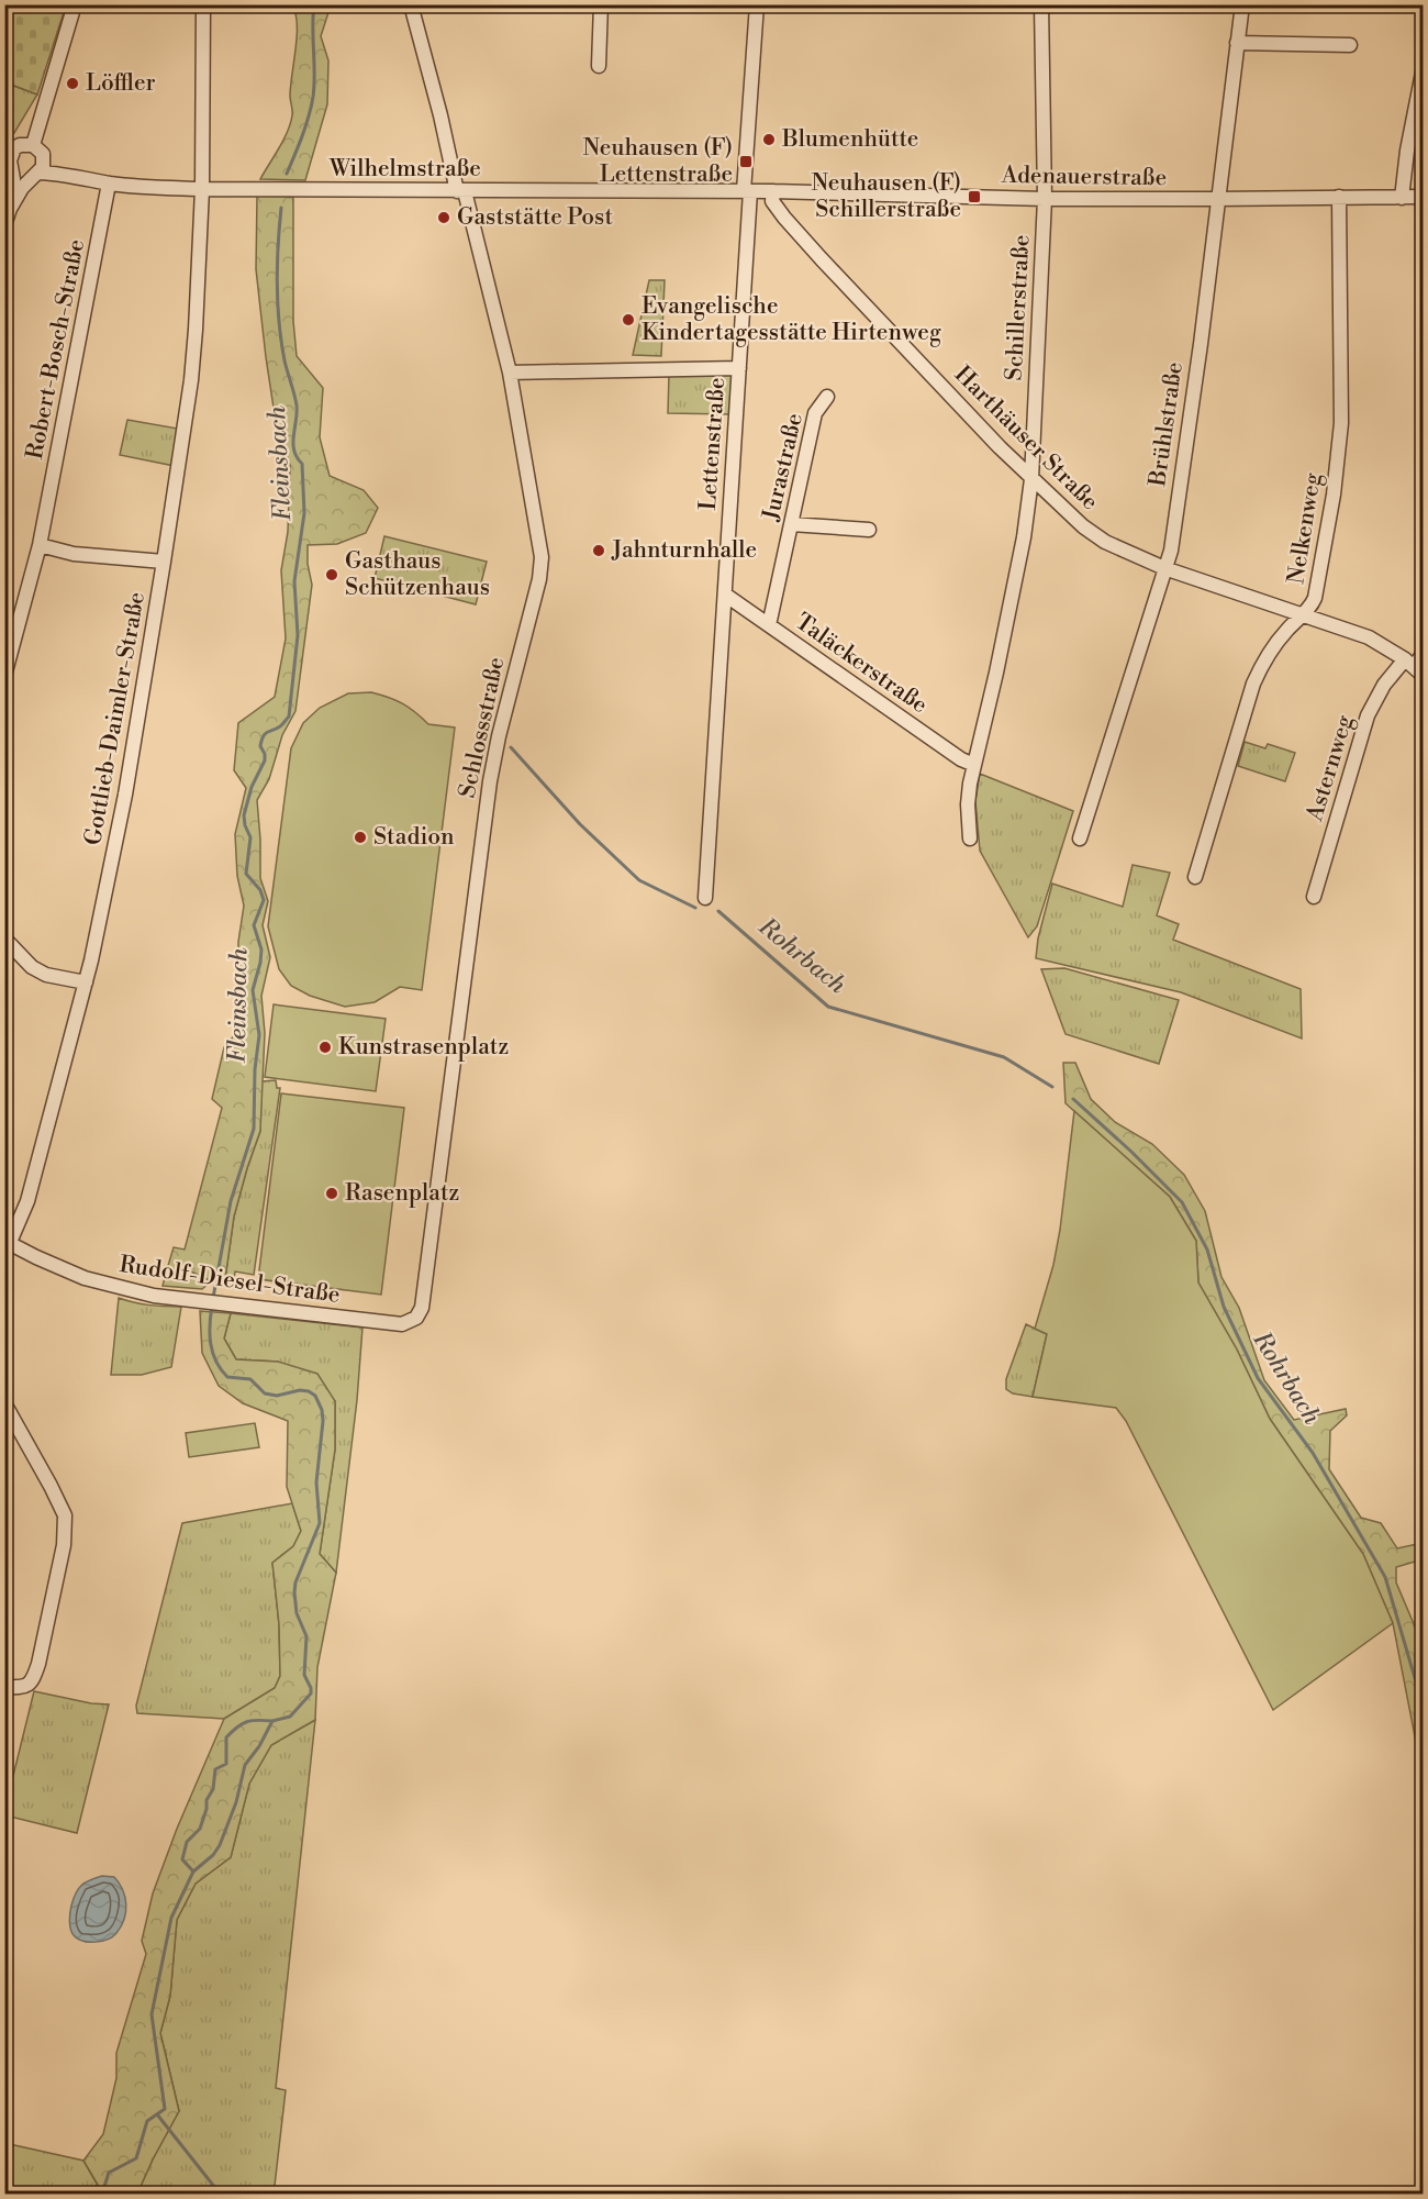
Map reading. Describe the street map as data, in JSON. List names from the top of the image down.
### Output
{
  "streets": {
    "street": [
      "Wilhelmstraße",
      "Adenauerstraße",
      "Schillerstraße",
      "Robert-Bosch-Straße",
      "Brühlstraße",
      "Harthäuser Straße",
      "Lettenstraße",
      "Jurastraße",
      "Nelkenweg",
      "Taläckerstraße",
      "Gottlieb-Daimler-Straße",
      "Schlossstraße",
      "Asternweg",
      "Rudolf-Diesel-Straße"
    ]
  },
  "crossings": [
    ["Wilhelmstraße", "Adenauerstraße"],
    ["Wilhelmstraße", "Robert-Bosch-Straße"],
    ["Wilhelmstraße", "Lettenstraße"],
    ["Wilhelmstraße", "Gottlieb-Daimler-Straße"],
    ["Wilhelmstraße", "Schlossstraße"],
    ["Adenauerstraße", "Schillerstraße"],
    ["Adenauerstraße", "Brühlstraße"],
    ["Adenauerstraße", "Harthäuser Straße"],
    ["Adenauerstraße", "Lettenstraße"],
    ["Adenauerstraße", "Nelkenweg"],
    ["Schillerstraße", "Harthäuser Straße"],
    ["Schillerstraße", "Taläckerstraße"],
    ["Brühlstraße", "Harthäuser Straße"],
    ["Harthäuser Straße", "Nelkenweg"],
    ["Harthäuser Straße", "Asternweg"],
    ["Lettenstraße", "Taläckerstraße"],
    ["Jurastraße", "Taläckerstraße"],
    ["Gottlieb-Daimler-Straße", "Rudolf-Diesel-Straße"],
    ["Schlossstraße", "Rudolf-Diesel-Straße"]
  ],
  "water": ["Fleinsbach", "Rohrbach"],
  "places": {
    "other": [
      "Löffler",
      "Blumenhütte",
      "Gaststätte Post",
      "Evangelische Kindertagesstätte Hirtenweg",
      "Jahnturnhalle",
      "Gasthaus Schützenhaus",
      "Stadion",
      "Kunstrasenplatz",
      "Rasenplatz"
    ],
    "transit": ["Neuhausen (F) Lettenstraße", "Neuhausen (F) Schillerstraße"]
  }
}
